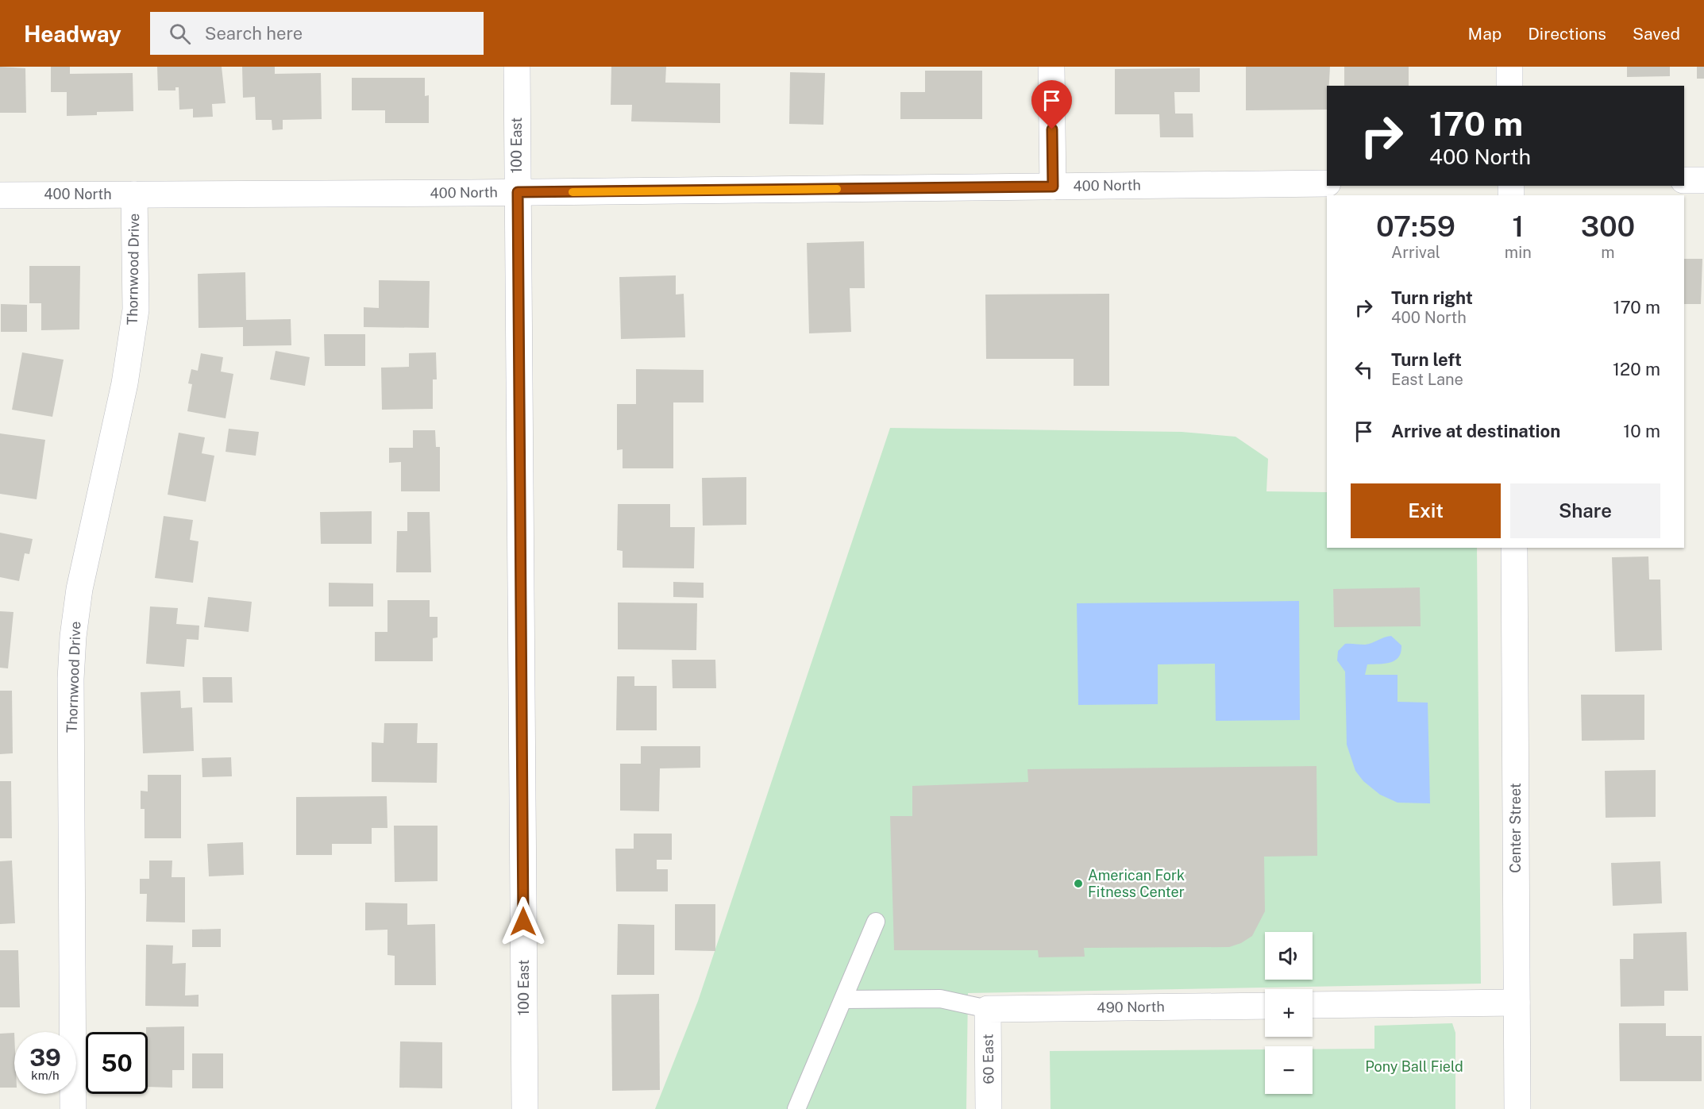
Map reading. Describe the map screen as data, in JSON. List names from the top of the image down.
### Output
{
  "streets": {
    "street": [
      "100 East",
      "400 North",
      "Thornwood Drive",
      "Center Street",
      "490 North",
      "60 East"
    ]
  },
  "crossings": [
    ["100 East", "400 North"],
    ["400 North", "Thornwood Drive"],
    ["490 North", "60 East"]
  ],
  "parks": ["Pony Ball Field"],
  "places": ["American Fork Fitness Center"],
  "page": {
    "header": "Headway",
    "search": "Search here",
    "nav": ["Map", "Directions", "Saved"],
    "turn": ["170 m", "400 North"],
    "eta": [
      "07:59",
      "Arrival",
      "1",
      "min",
      "300",
      "m"
    ],
    "list": [
      {
        "name": "Turn right",
        "note": "400 North",
        "value": "170 m"
      },
      {
        "name": "Turn left",
        "note": "East Lane",
        "value": "120 m"
      },
      {
        "name": "Arrive at destination",
        "value": "10 m"
      }
    ],
    "buttons": ["Exit", "Share"],
    "map_buttons": ["+", "−"],
    "speed": "39 km/h",
    "limit": "50"
  }
}
